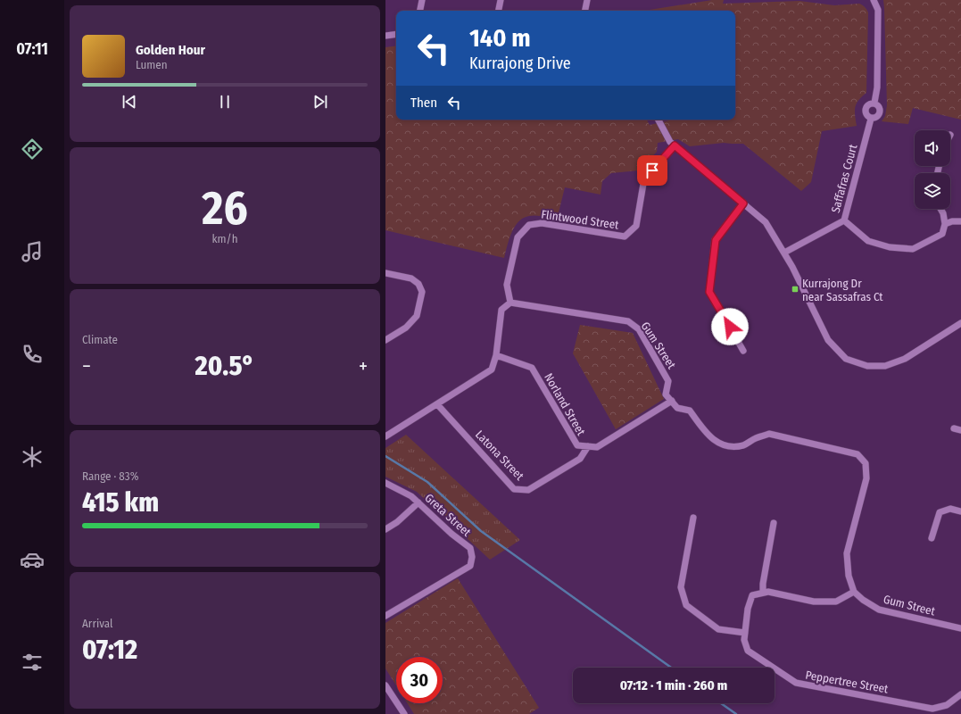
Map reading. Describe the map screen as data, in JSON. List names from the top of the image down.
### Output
{
  "streets": {
    "street": [
      "Saffafras Court",
      "Flintwood Street",
      "Gum Street",
      "Norland Street",
      "Latona Street",
      "Greta Street",
      "Peppertree Street"
    ]
  },
  "crossings": [
    ["Flintwood Street", "Gum Street"],
    ["Gum Street", "Norland Street"],
    ["Norland Street", "Latona Street"]
  ],
  "places": {
    "transit": ["Kurrajong Dr near Sassafras Ct"]
  },
  "page": {
    "tabs": "07:11",
    "turn": ["140 m", "Kurrajong Drive"],
    "song": ["Golden Hour", "Lumen"],
    "then": "Then",
    "tile": [
      ["26", "km/h"],
      "Climate",
      ["Range · 83%", "415 km"],
      ["Arrival", "07:12"]
    ],
    "heat": ["−", "20.5°", "+"],
    "limit": "30",
    "trip": "07:12 · 1 min · 260 m"
  }
}
